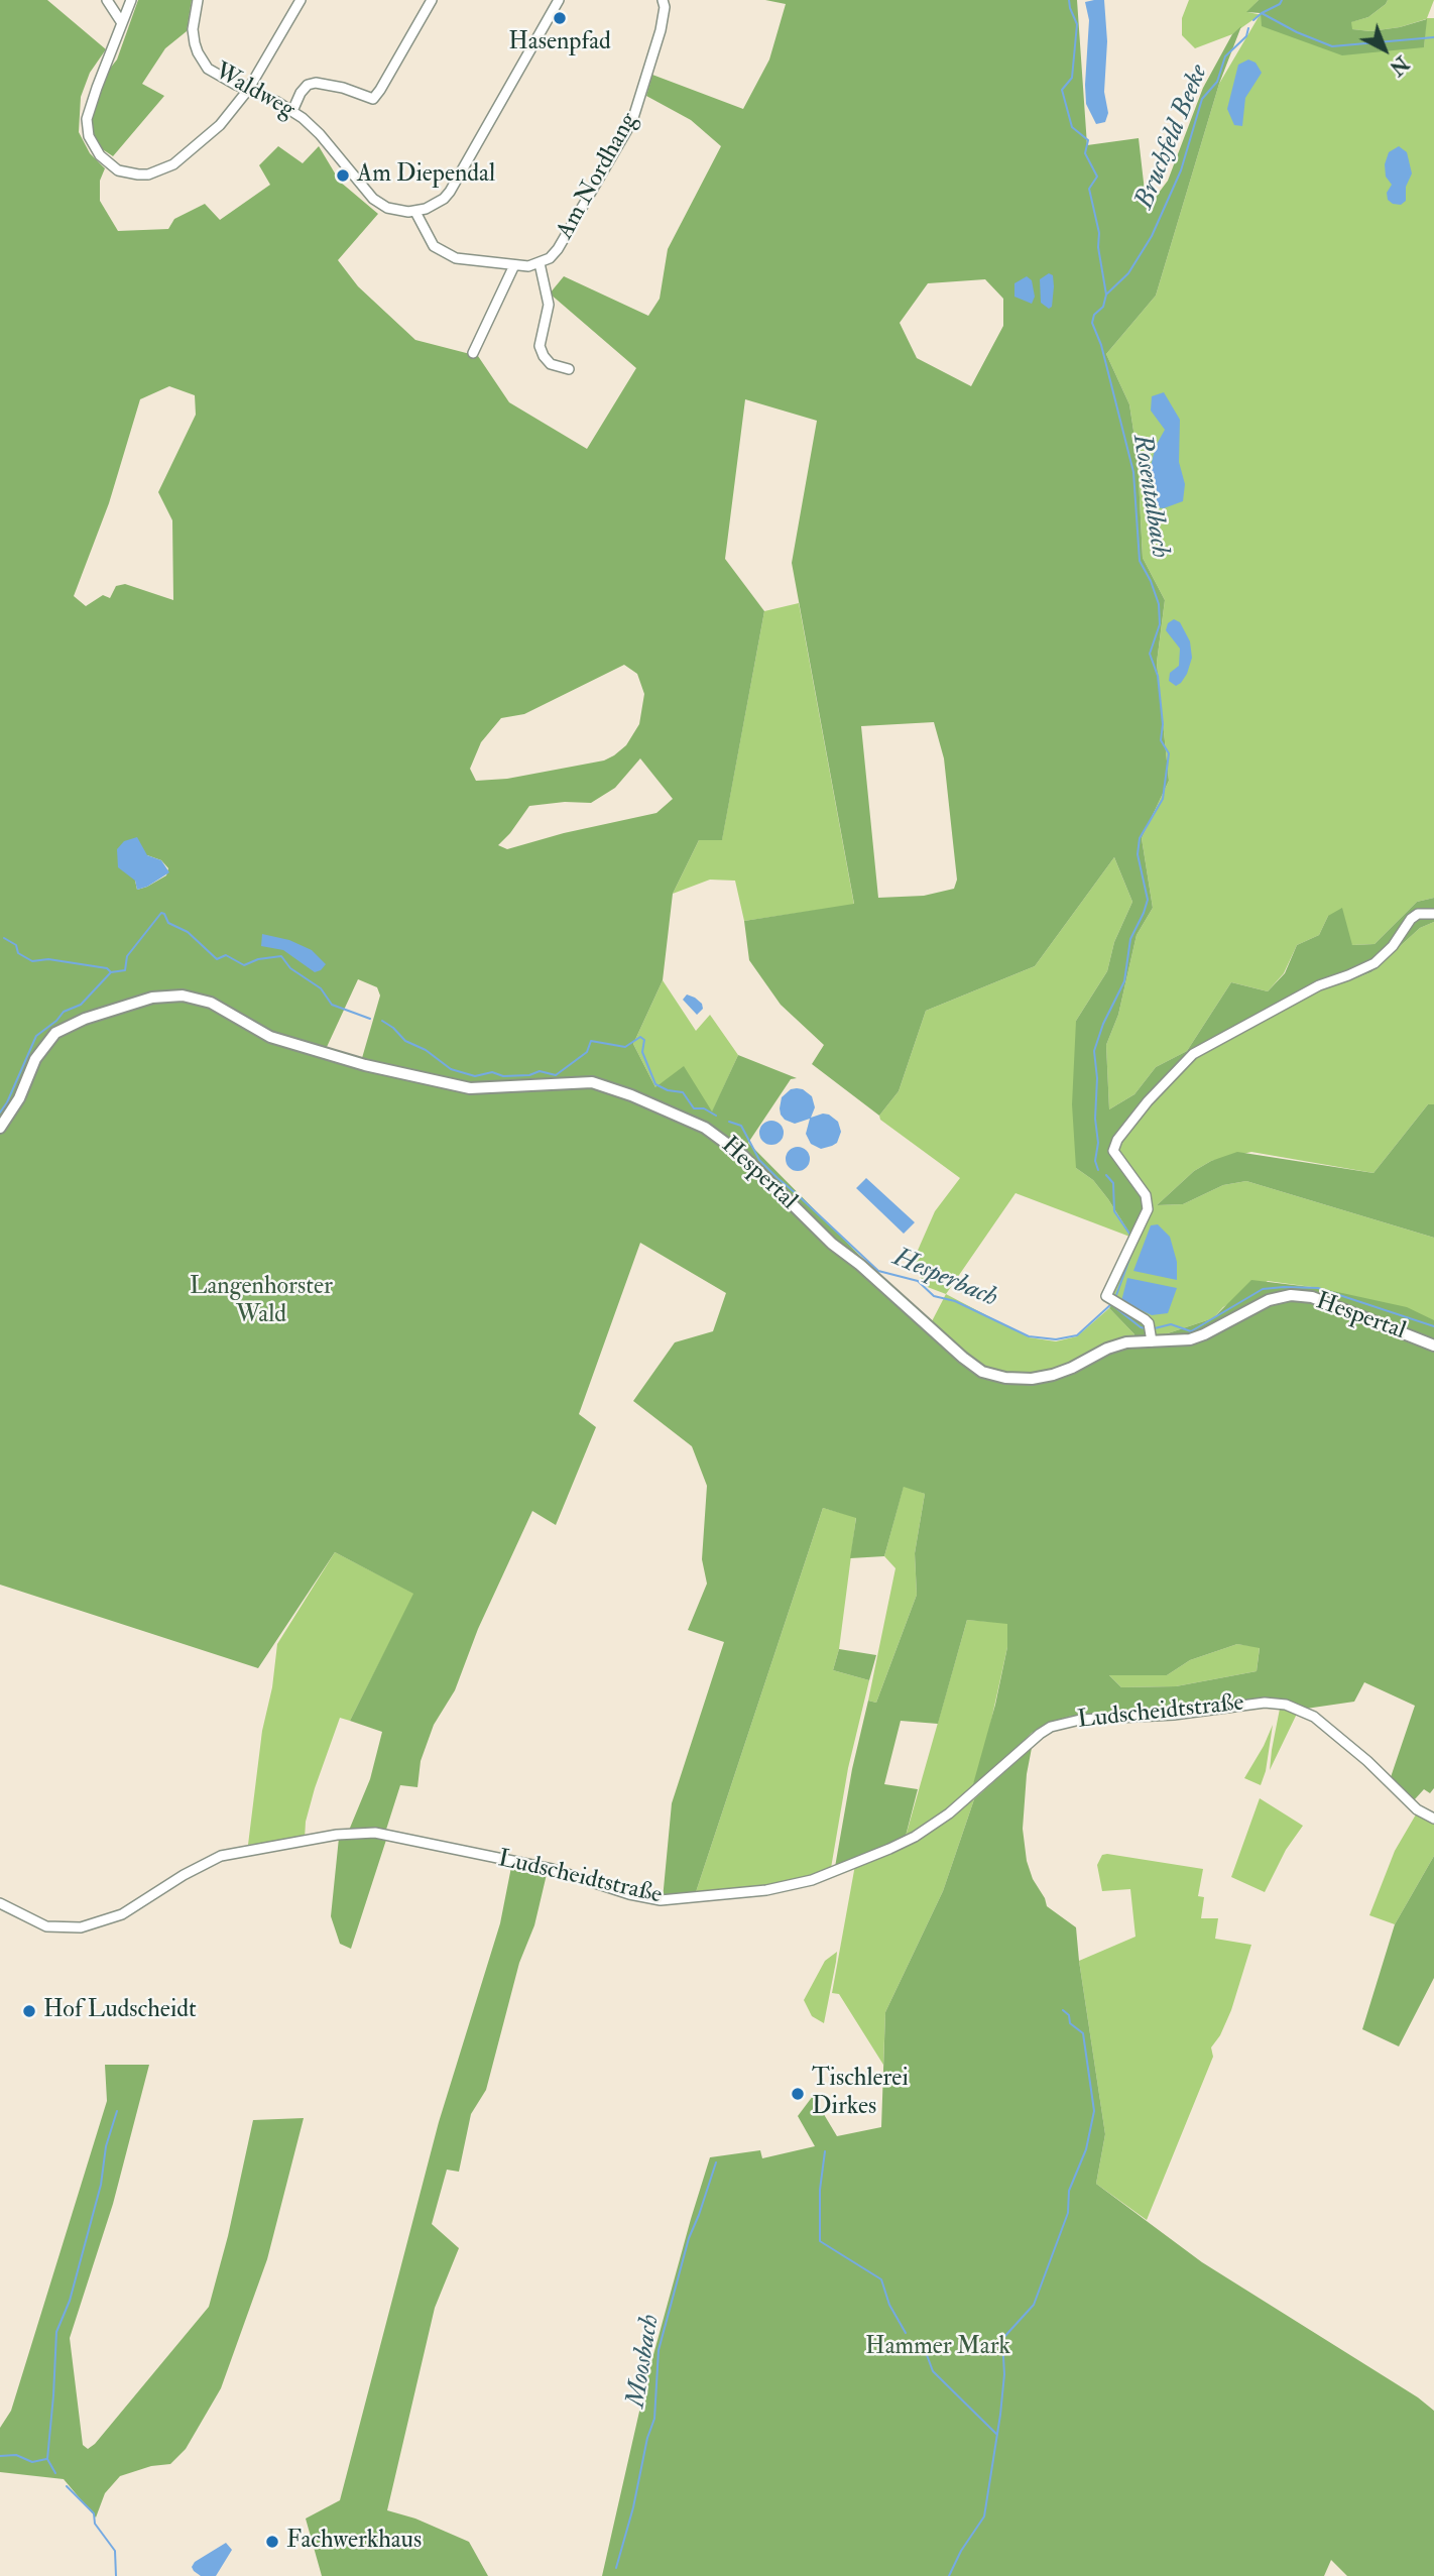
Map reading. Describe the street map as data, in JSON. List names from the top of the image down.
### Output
{
  "streets": {
    "main road": ["Hespertal"],
    "street": ["Waldweg", "Am Nordhang", "Ludscheidtstraße"]
  },
  "crossings": [
    ["Waldweg", "Am Nordhang"]
  ],
  "water": [
    "Bruchfeld Beeke",
    "Rosentalbach",
    "Hesperbach",
    "Moosbach"
  ],
  "parks": ["Langenhorster Wald", "Hammer Mark"],
  "places": [
    "Hasenpfad",
    "Am Diependal",
    "Hof Ludscheidt",
    "Tischlerei Dirkes",
    "Fachwerkhaus"
  ],
  "north": "bottom right"
}
